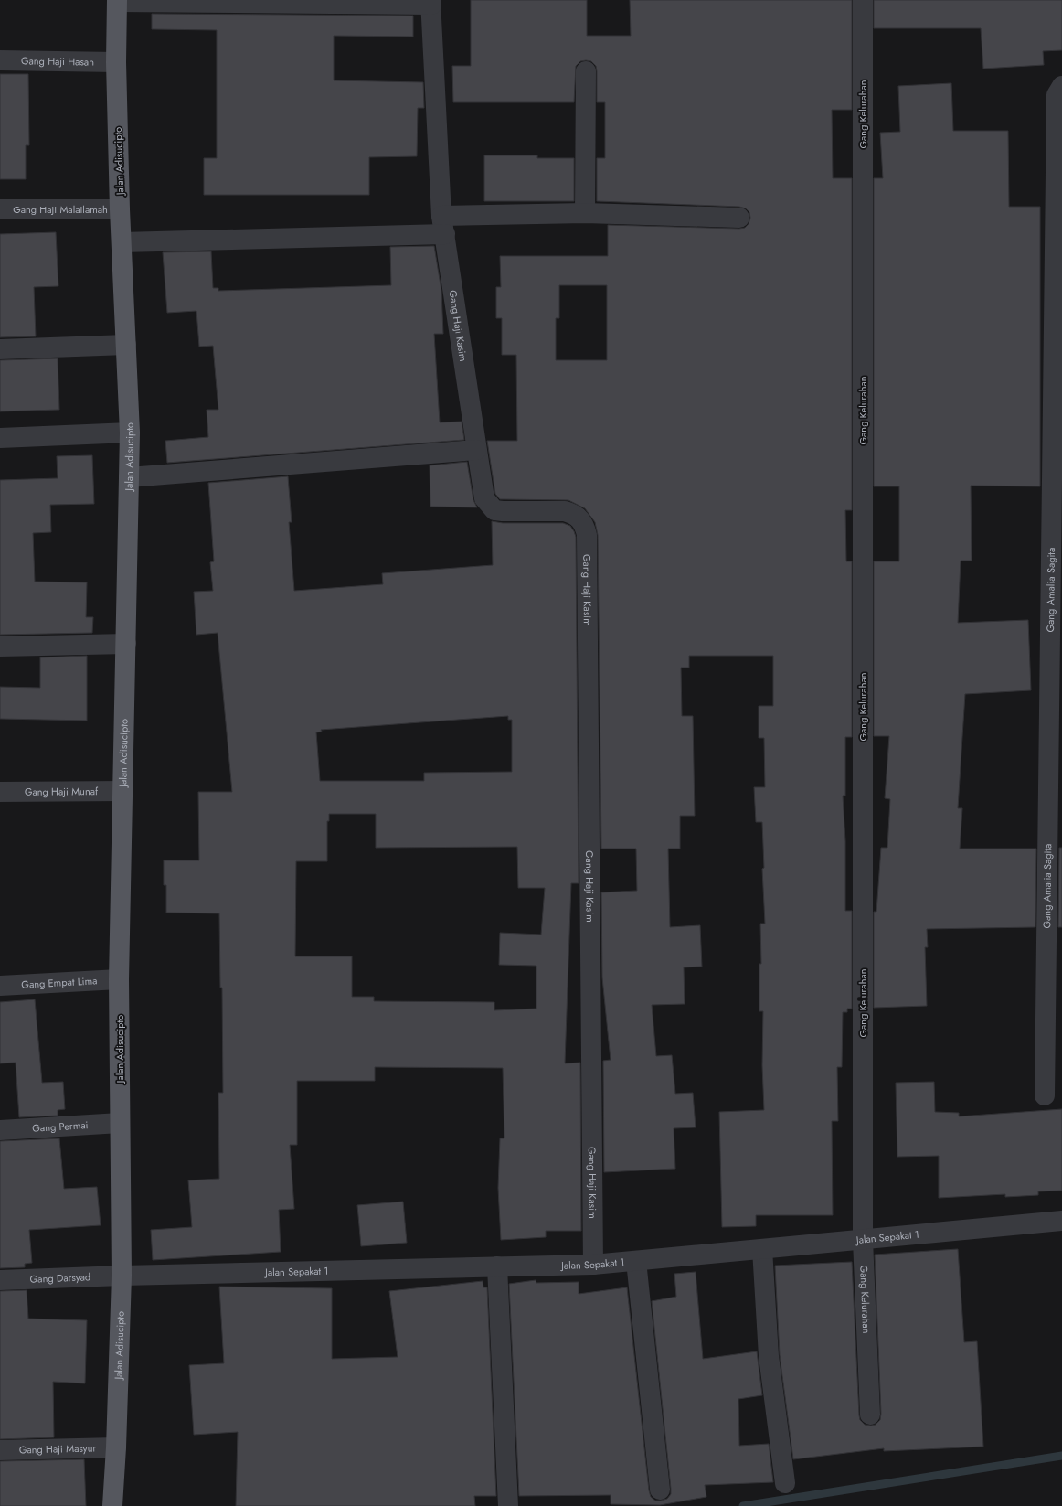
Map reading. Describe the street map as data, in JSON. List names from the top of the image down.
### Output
{
  "streets": {
    "main road": ["Jalan Adisucipto"],
    "street": [
      "Gang Haji Hasan",
      "Gang Kelurahan",
      "Gang Haji Malailamah",
      "Gang Haji Kasim",
      "Gang Amalia Sagita",
      "Gang Haji Munaf",
      "Gang Empat Lima",
      "Gang Permai",
      "Jalan Sepakat 1",
      "Gang Darsyad",
      "Gang Haji Masyur"
    ]
  },
  "crossings": [
    ["Gang Haji Hasan", "Jalan Adisucipto"],
    ["Gang Kelurahan", "Jalan Sepakat 1"],
    ["Jalan Adisucipto", "Gang Haji Malailamah"],
    ["Jalan Adisucipto", "Gang Haji Kasim"],
    ["Jalan Adisucipto", "Gang Haji Munaf"],
    ["Jalan Adisucipto", "Gang Empat Lima"],
    ["Jalan Adisucipto", "Gang Permai"],
    ["Jalan Adisucipto", "Jalan Sepakat 1"],
    ["Jalan Adisucipto", "Gang Darsyad"],
    ["Jalan Adisucipto", "Gang Haji Masyur"],
    ["Gang Haji Kasim", "Jalan Sepakat 1"],
    ["Jalan Sepakat 1", "Gang Darsyad"]
  ]
}
